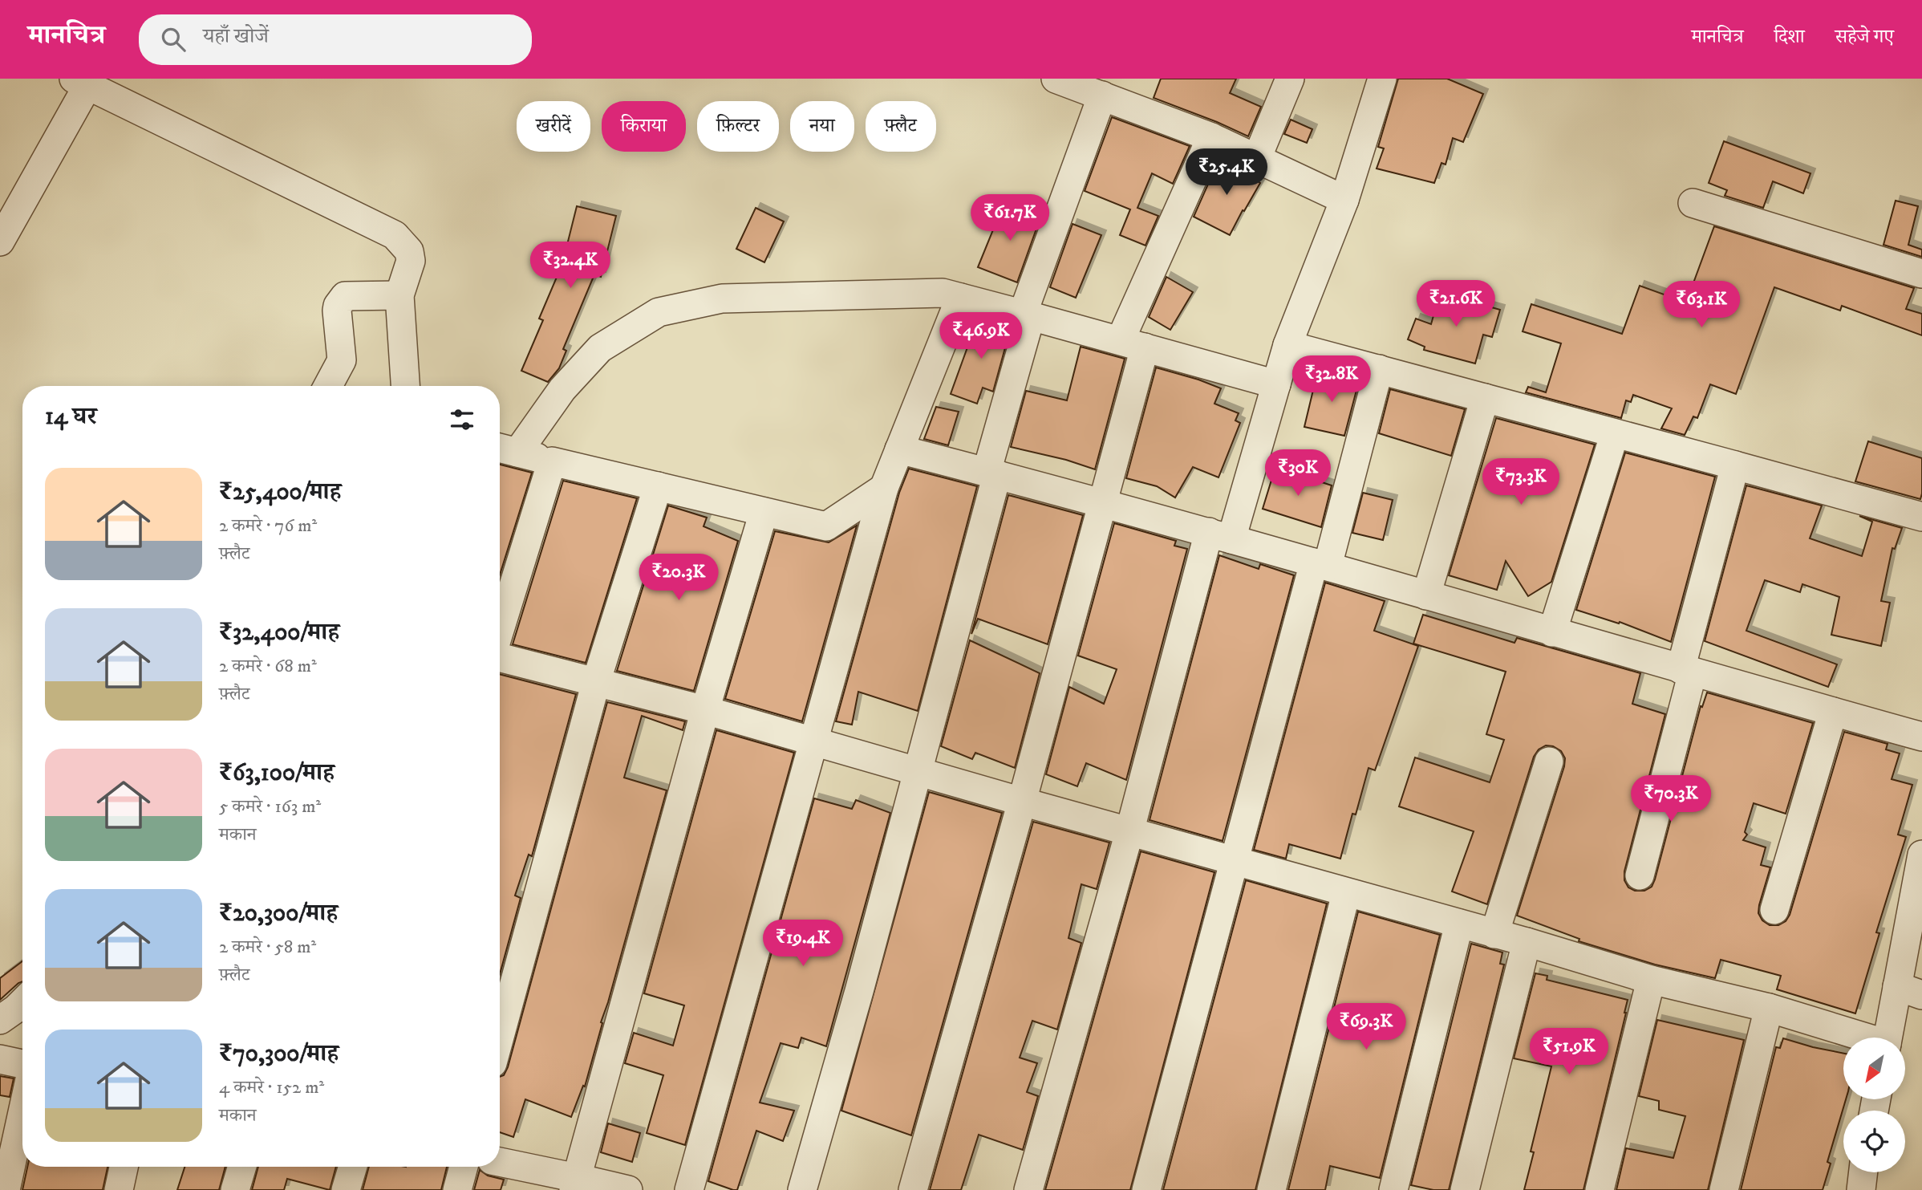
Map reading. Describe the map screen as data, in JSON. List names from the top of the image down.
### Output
{
  "north": "bottom left",
  "page": {
    "header": "मानचित्र",
    "search": "यहाँ खोजें",
    "nav": ["मानचित्र", "दिशा", "सहेजे गए"],
    "chip": [
      "खरीदें",
      "किराया",
      "फ़िल्टर",
      "नया",
      "फ़्लैट"
    ],
    "price": [
      "₹25.4K",
      "₹61.7K",
      "₹32.4K",
      "₹21.6K",
      "₹63.1K",
      "₹46.9K",
      "₹32.8K",
      "₹30K",
      "₹73.3K",
      "₹20.3K",
      "₹70.3K",
      "₹19.4K",
      "₹69.3K",
      "₹51.9K"
    ],
    "heading": "14 घर",
    "list": [
      {
        "name": "₹25,400/माह",
        "note": "2 कमरे · 76 m² · फ़्लैट"
      },
      {
        "name": "₹32,400/माह",
        "note": "2 कमरे · 68 m² · फ़्लैट"
      },
      {
        "name": "₹63,100/माह",
        "note": "5 कमरे · 163 m² · मकान"
      },
      {
        "name": "₹20,300/माह",
        "note": "2 कमरे · 58 m² · फ़्लैट"
      },
      {
        "name": "₹70,300/माह",
        "note": "4 कमरे · 152 m² · मकान"
      }
    ]
  }
}
